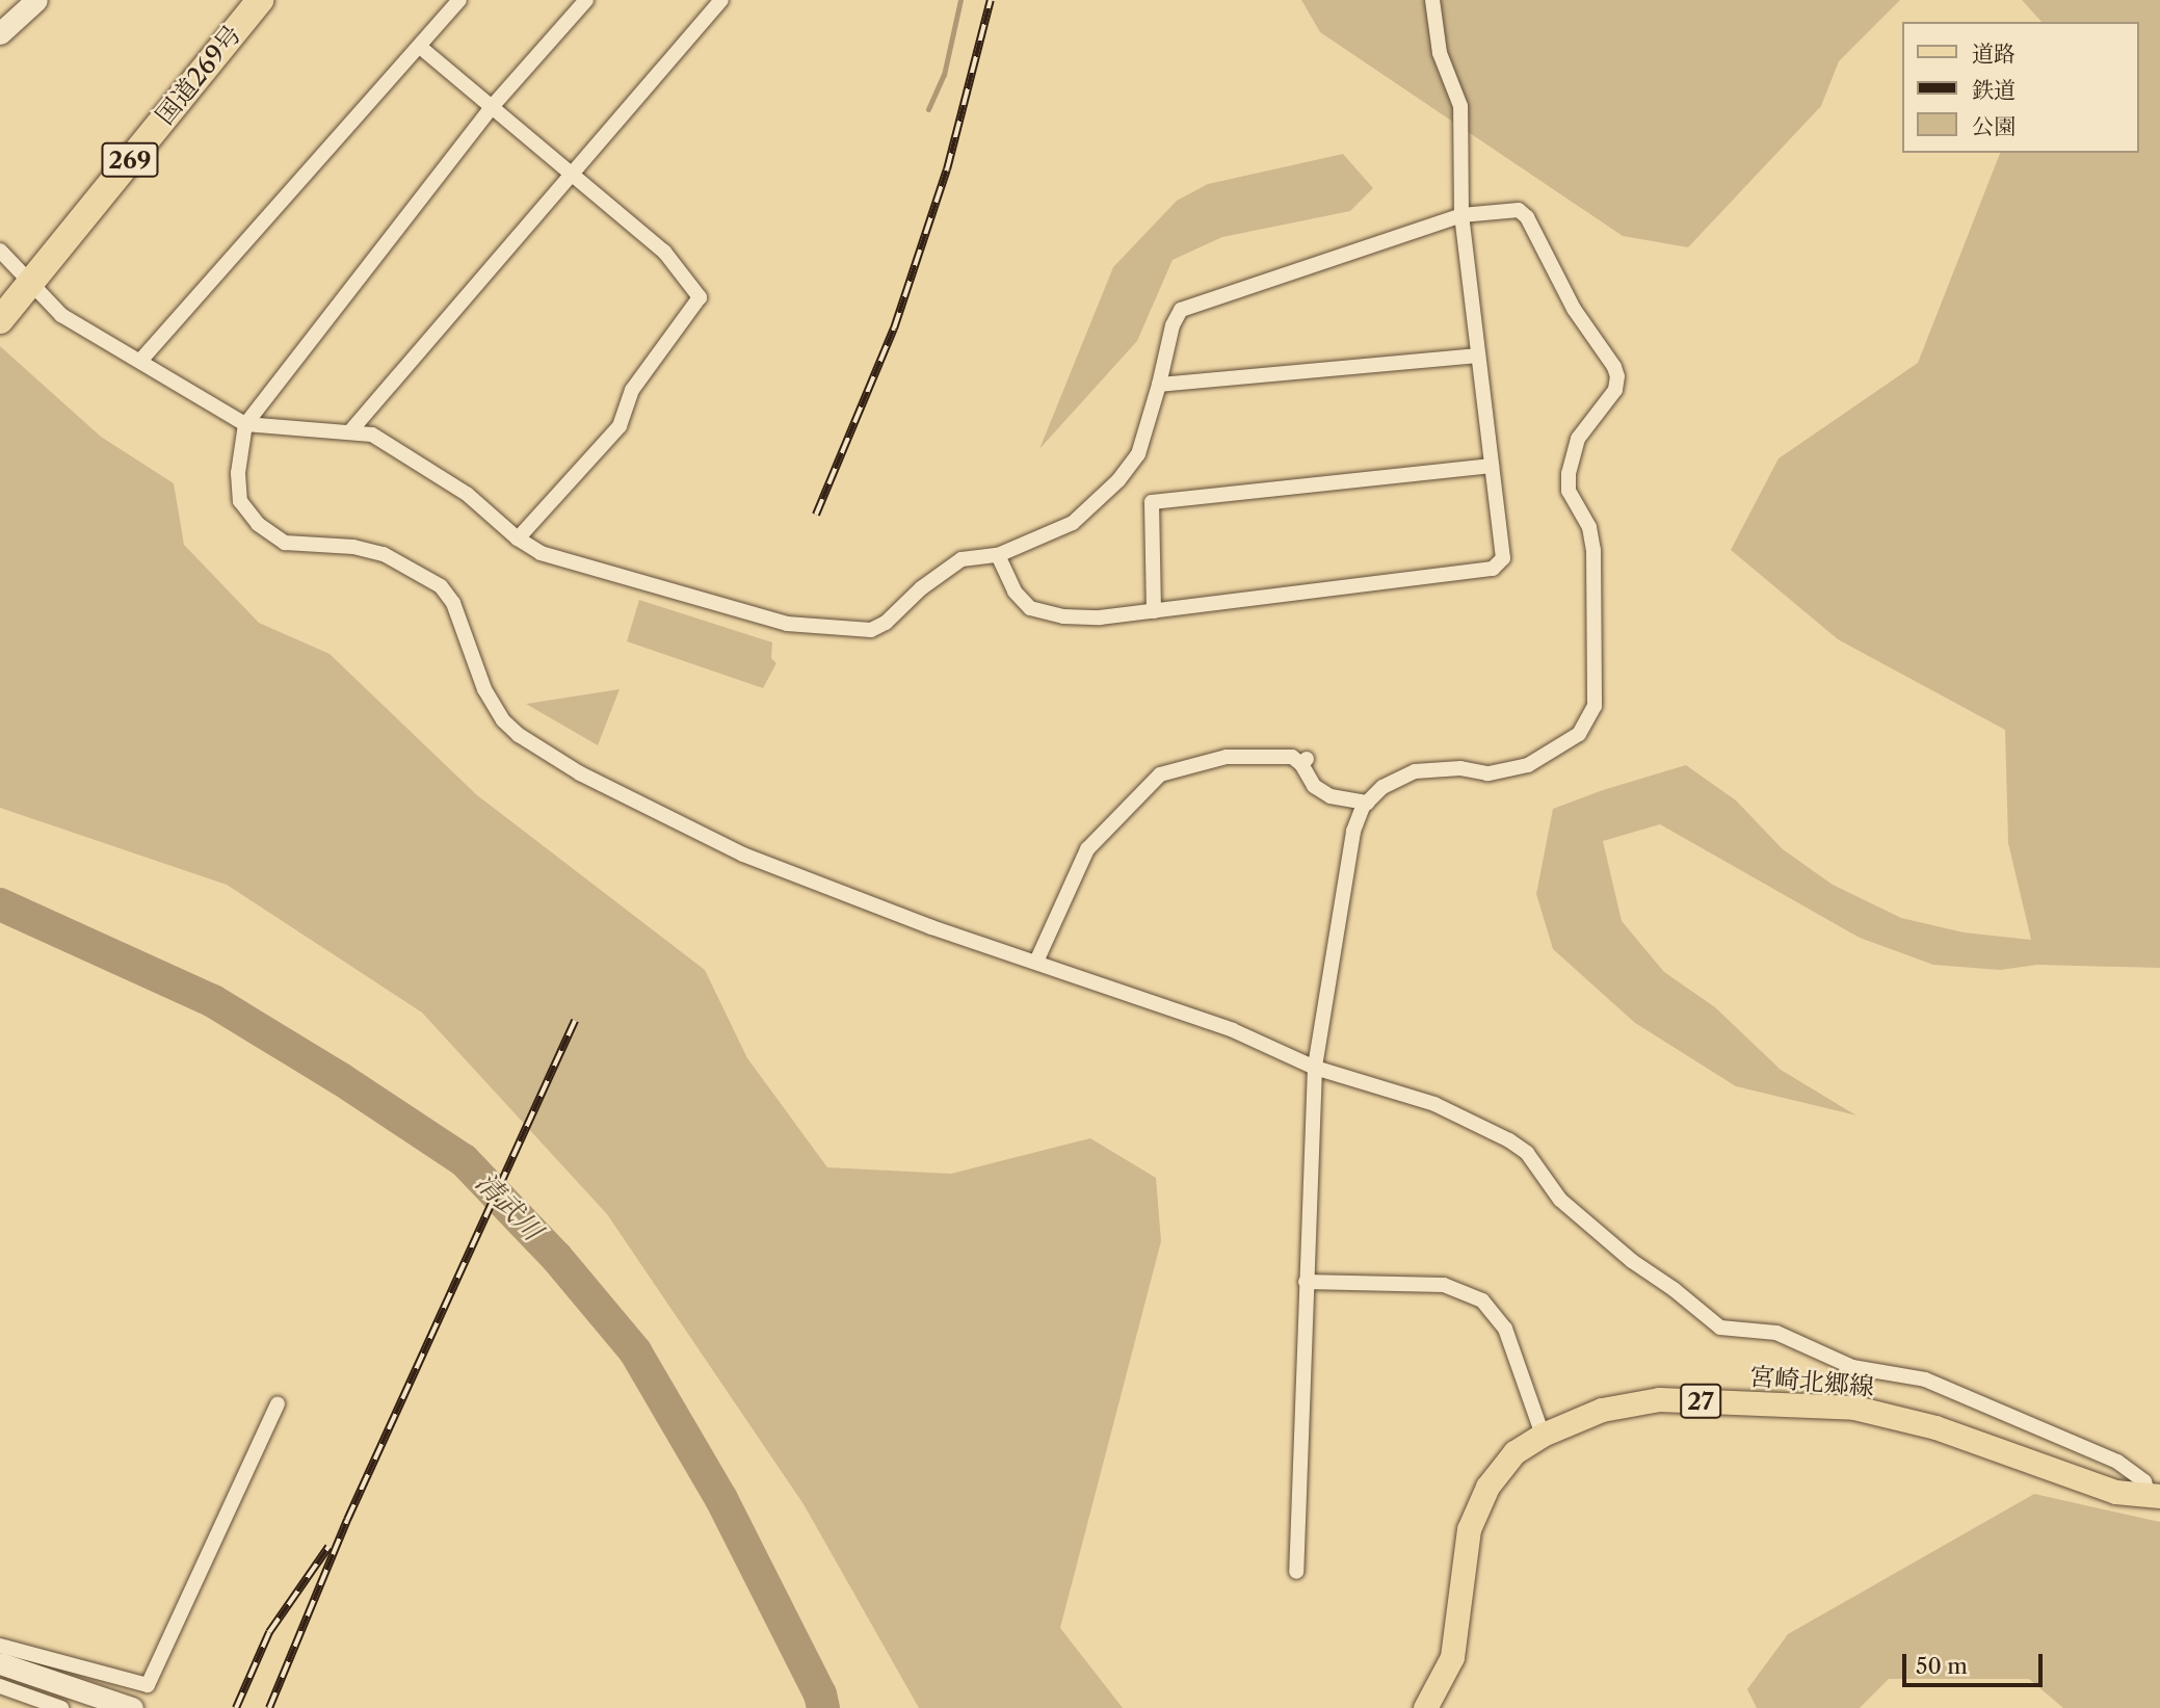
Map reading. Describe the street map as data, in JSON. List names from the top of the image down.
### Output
{
  "streets": {
    "highway": ["国道269号", "269"],
    "main road": ["宮崎北郷線", "27"]
  },
  "water": ["清武川"],
  "legend": ["道路", "鉄道", "公園"],
  "scale_bar": "50 m"
}
